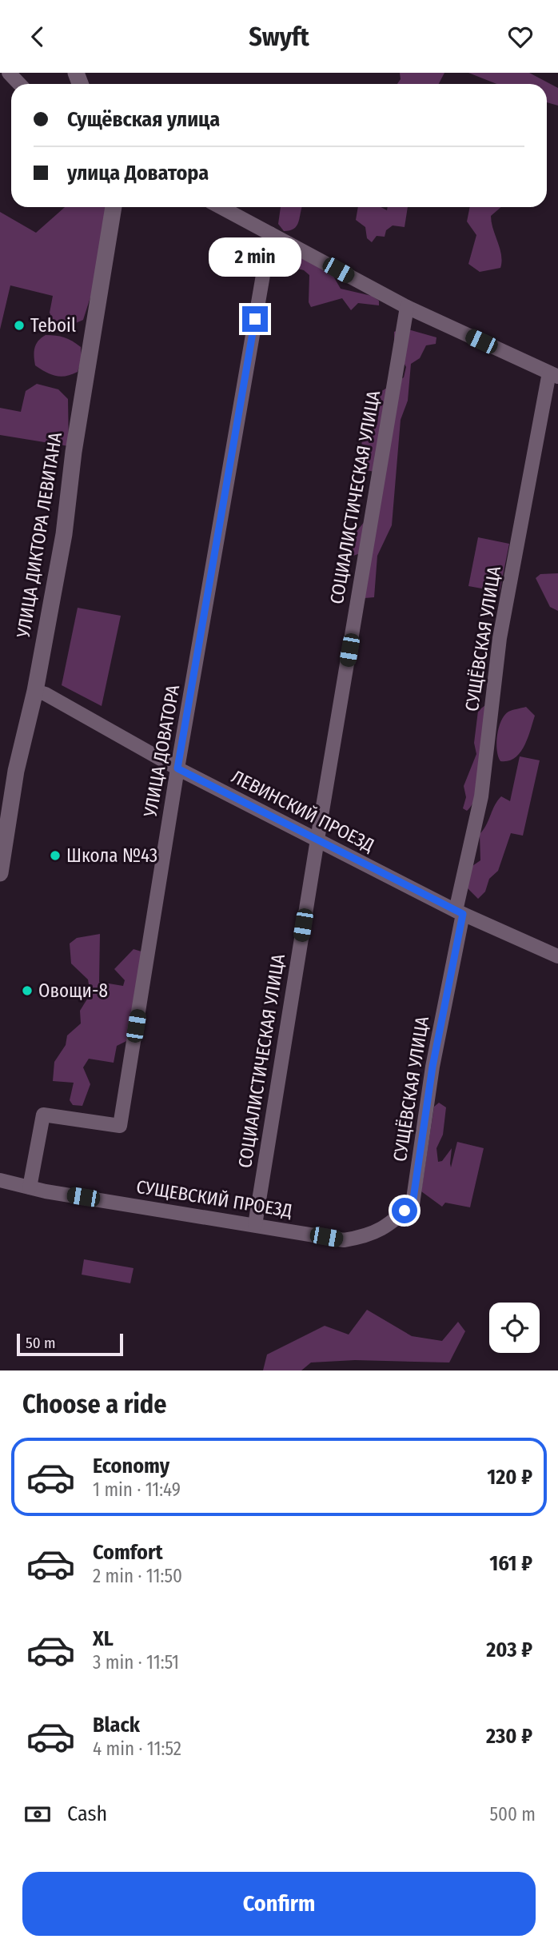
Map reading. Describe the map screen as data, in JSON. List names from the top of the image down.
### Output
{
  "streets": {
    "street": [
      "СОЦИАЛИСТИЧЕСКАЯ УЛИЦА",
      "УЛИЦА ДИКТОРА ЛЕВИТАНА",
      "СУЩЁВСКАЯ УЛИЦА",
      "УЛИЦА ДОВАТОРА",
      "ЛЕВИНСКИЙ ПРОЕЗД",
      "СУЩЕВСКИЙ ПРОЕЗД"
    ]
  },
  "crossings": [
    ["СОЦИАЛИСТИЧЕСКАЯ УЛИЦА", "ЛЕВИНСКИЙ ПРОЕЗД"],
    ["СОЦИАЛИСТИЧЕСКАЯ УЛИЦА", "СУЩЕВСКИЙ ПРОЕЗД"],
    ["УЛИЦА ДИКТОРА ЛЕВИТАНА", "ЛЕВИНСКИЙ ПРОЕЗД"],
    ["СУЩЁВСКАЯ УЛИЦА", "ЛЕВИНСКИЙ ПРОЕЗД"],
    ["СУЩЁВСКАЯ УЛИЦА", "СУЩЕВСКИЙ ПРОЕЗД"],
    ["УЛИЦА ДОВАТОРА", "ЛЕВИНСКИЙ ПРОЕЗД"],
    ["УЛИЦА ДОВАТОРА", "СУЩЕВСКИЙ ПРОЕЗД"]
  ],
  "places": ["Teboil", "Школа №43", "Овощи-8"],
  "scale_bar": "50 m",
  "page": {
    "header": "Swyft",
    "banner": ["Сущёвская улица", "улица Доватора"],
    "bubble": "2 min",
    "scale": "50 m",
    "heading": "Choose a ride",
    "list": [
      {
        "name": "Economy",
        "note": "1 min · 11:49",
        "value": "120 ₽"
      },
      {
        "name": "Comfort",
        "note": "2 min · 11:50",
        "value": "161 ₽"
      },
      {
        "name": "XL",
        "note": "3 min · 11:51",
        "value": "203 ₽"
      },
      {
        "name": "Black",
        "note": "4 min · 11:52",
        "value": "230 ₽"
      }
    ],
    "pay": ["Cash", "500 m"],
    "buttons": "Confirm"
  }
}
